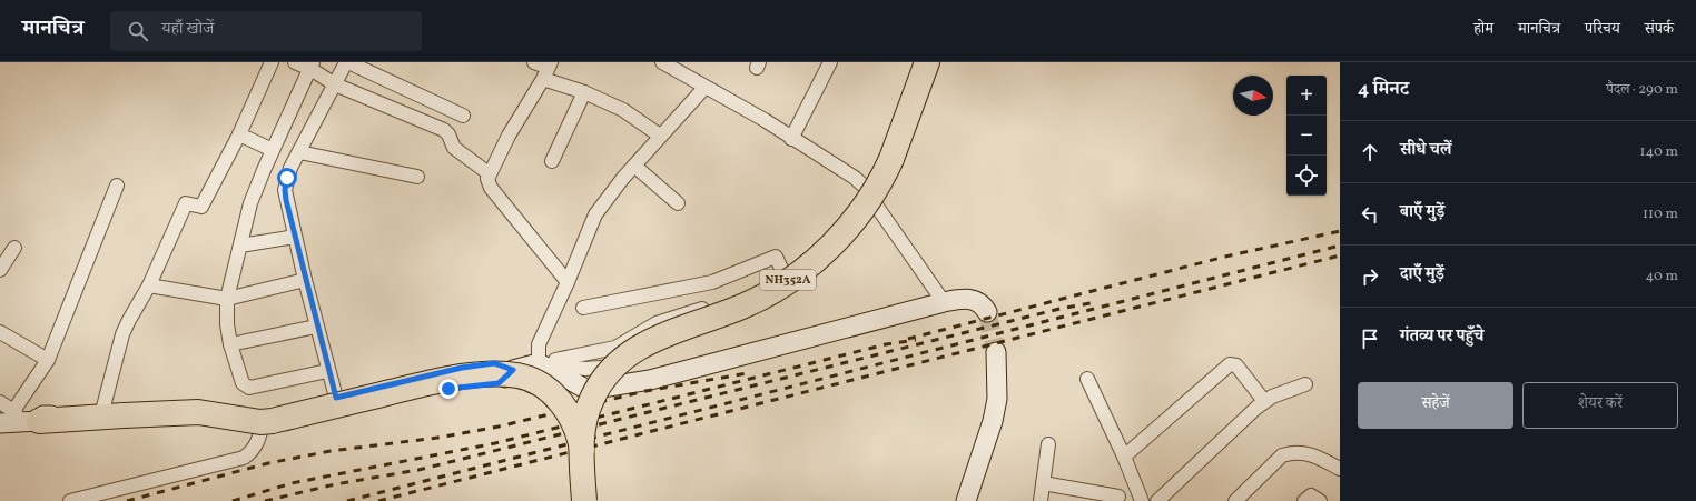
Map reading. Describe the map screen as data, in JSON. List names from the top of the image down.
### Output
{
  "streets": {
    "highway": ["NH352A"]
  },
  "north": "right",
  "page": {
    "header": "मानचित्र",
    "search": "यहाँ खोजें",
    "nav": [
      "होम",
      "मानचित्र",
      "परिचय",
      "संपर्क"
    ],
    "heading": ["4 मिनट", "पैदल · 290 m"],
    "map_buttons": ["+", "−"],
    "list": [
      ["सीधे चलें", "140 m"],
      ["बाएँ मुड़ें", "110 m"],
      ["दाएँ मुड़ें", "40 m"],
      "गंतव्य पर पहुँचे"
    ],
    "buttons": ["सहेजें", "शेयर करें"]
  }
}
